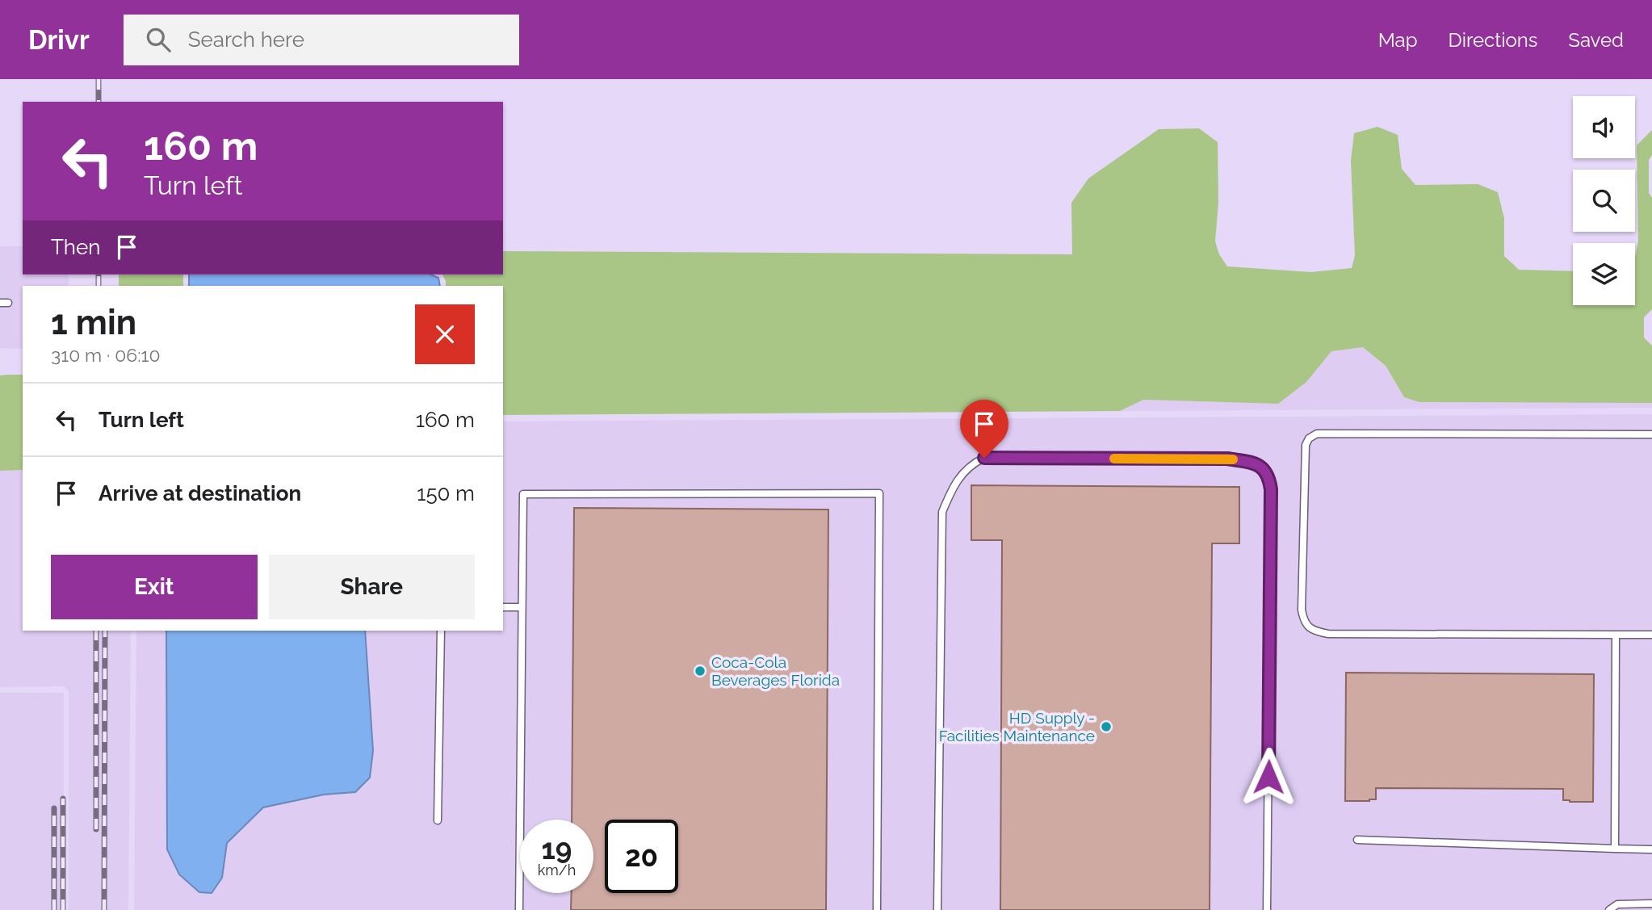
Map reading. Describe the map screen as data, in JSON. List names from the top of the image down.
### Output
{
  "places": ["Coca-Cola Beverages Florida", "HD Supply - Facilities Maintenance"],
  "page": {
    "header": "Drivr",
    "search": "Search here",
    "nav": ["Map", "Directions", "Saved"],
    "turn": ["160 m", "Turn left"],
    "then": "Then",
    "heading": ["1 min", "310 m · 06:10"],
    "list": [
      {
        "name": "Turn left",
        "value": "160 m"
      },
      {
        "name": "Arrive at destination",
        "value": "150 m"
      }
    ],
    "buttons": ["Exit", "Share"],
    "speed": "19 km/h",
    "limit": "20"
  }
}
